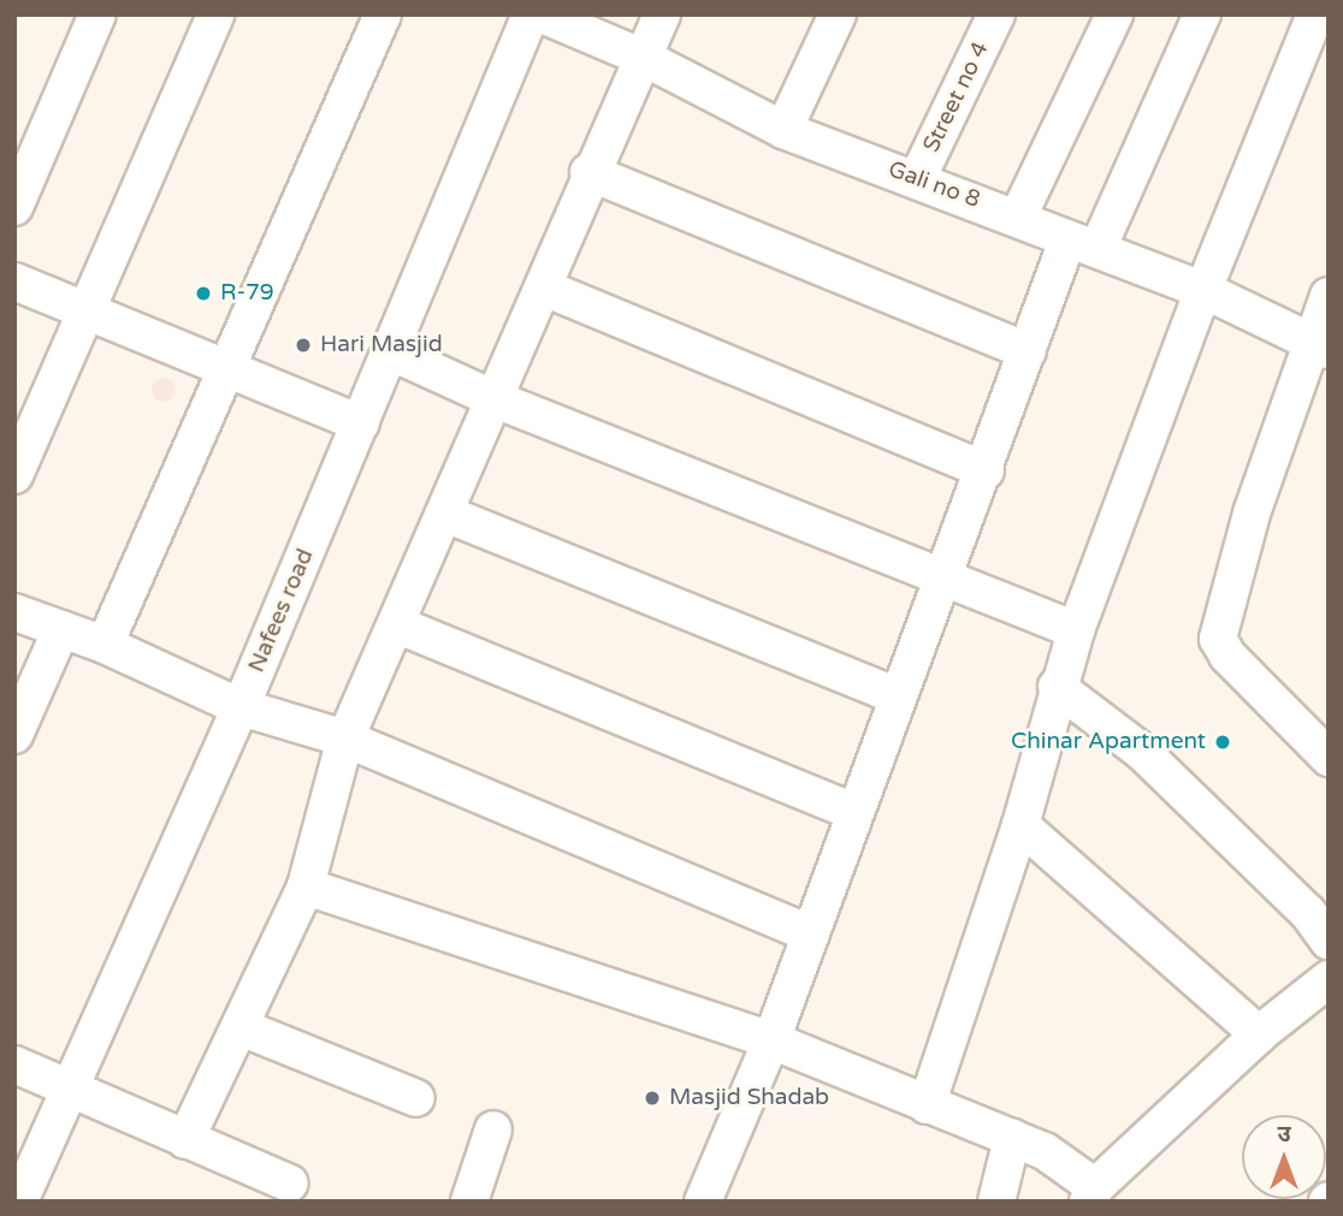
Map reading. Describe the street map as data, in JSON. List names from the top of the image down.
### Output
{
  "streets": {
    "street": ["Street no 4", "Gali no 8", "Nafees road"]
  },
  "crossings": [
    ["Street no 4", "Gali no 8"]
  ],
  "places": [
    "R-79",
    "Hari Masjid",
    "Chinar Apartment",
    "Masjid Shadab"
  ],
  "north": "top"
}
